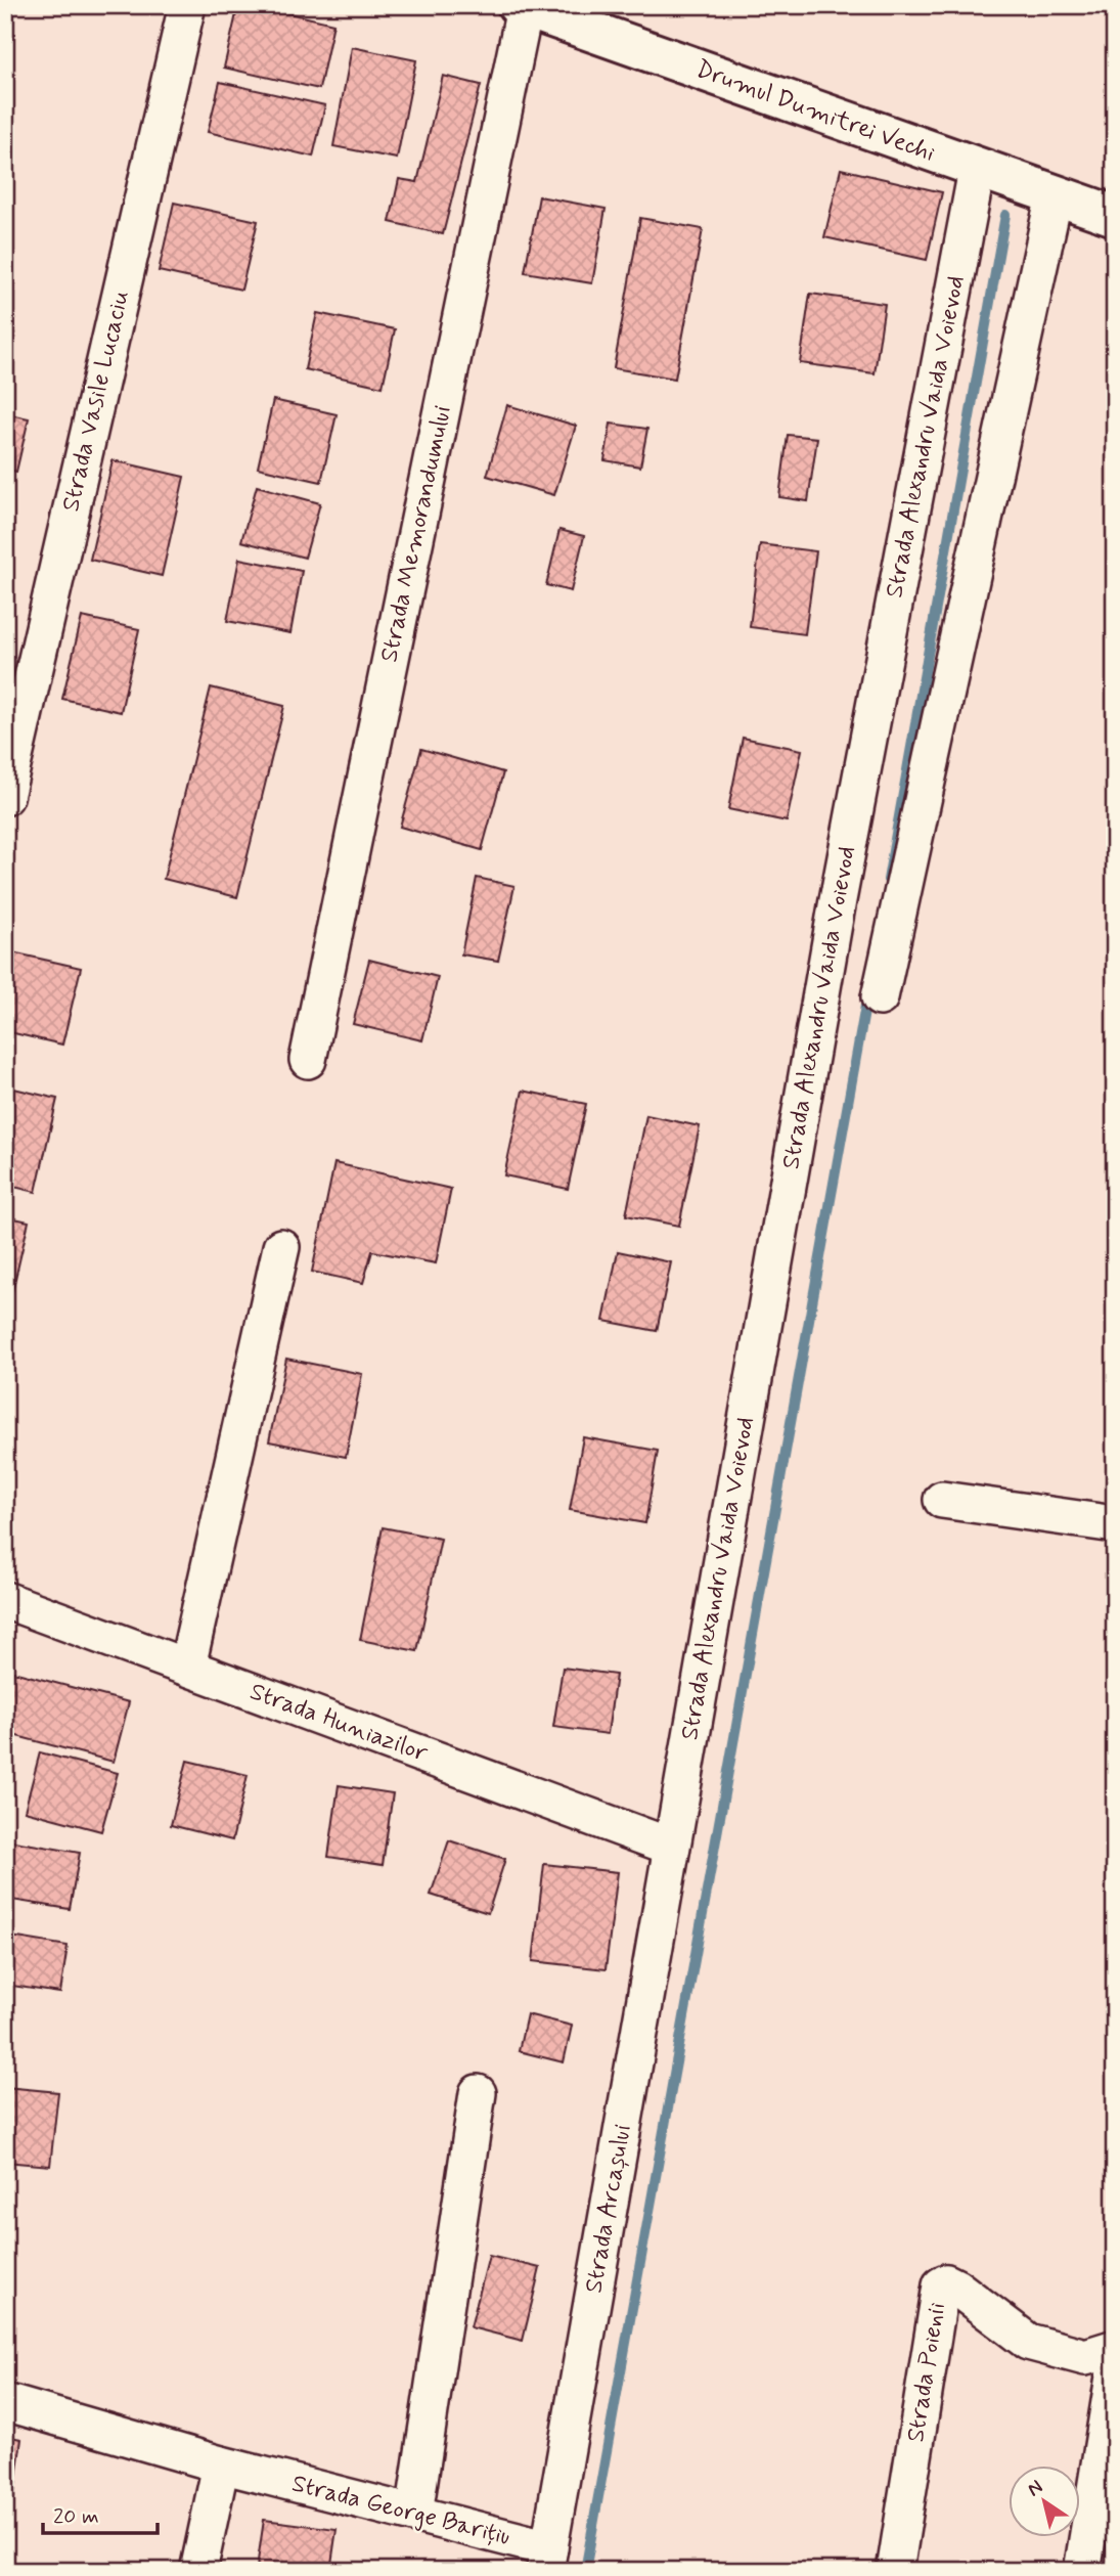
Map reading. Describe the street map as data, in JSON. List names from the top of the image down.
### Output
{
  "streets": {
    "street": [
      "Drumul Dumitrei Vechi",
      "Strada Vasile Lucaciu",
      "Strada Alexandru Vaida Voievod",
      "Strada Memorandumului",
      "Strada Huniazilor",
      "Strada Arcașului",
      "Strada Poienii",
      "Strada George Barițiu"
    ]
  },
  "crossings": [
    ["Drumul Dumitrei Vechi", "Strada Alexandru Vaida Voievod"],
    ["Drumul Dumitrei Vechi", "Strada Memorandumului"],
    ["Strada Alexandru Vaida Voievod", "Strada Huniazilor"],
    ["Strada Alexandru Vaida Voievod", "Strada Arcașului"],
    ["Strada Huniazilor", "Strada Arcașului"],
    ["Strada Arcașului", "Strada George Barițiu"]
  ],
  "scale_bar": "20 m",
  "north": "top left"
}
